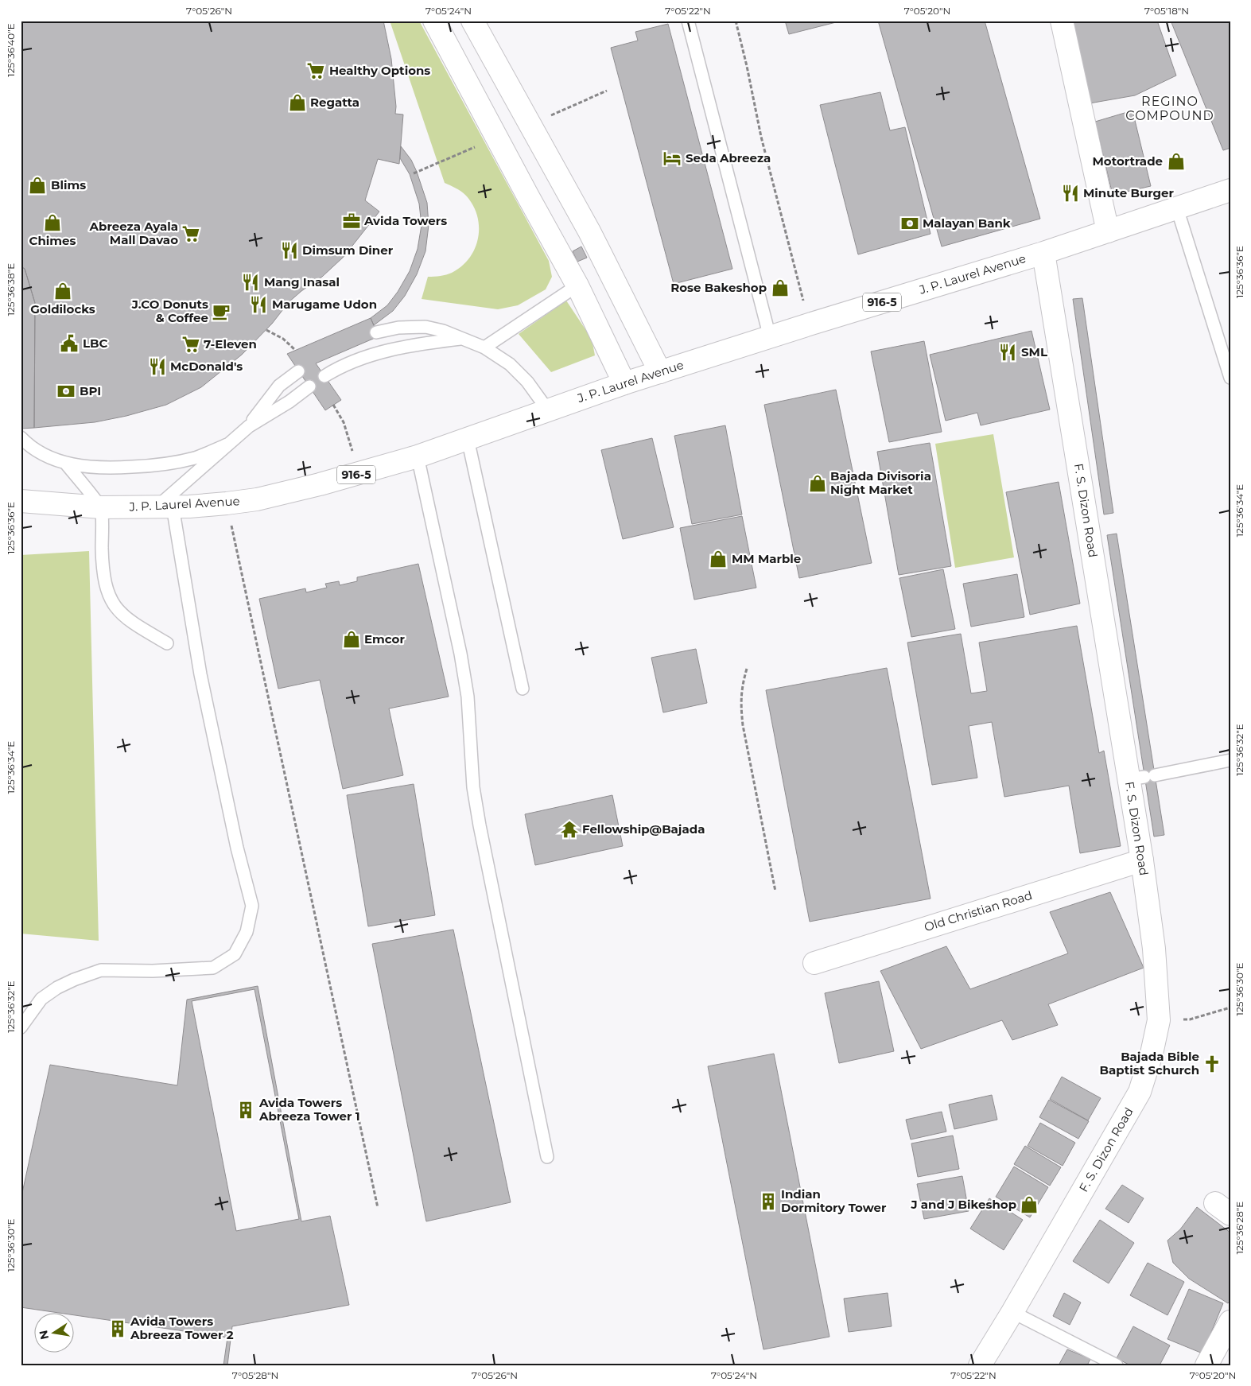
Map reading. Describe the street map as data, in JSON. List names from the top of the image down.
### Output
{
  "streets": {
    "main road": [
      "J. P. Laurel Avenue",
      "916-5",
      "F. S. Dizon Road",
      "Old Christian Road"
    ]
  },
  "crossings": [
    ["J. P. Laurel Avenue", "F. S. Dizon Road"],
    ["F. S. Dizon Road", "Old Christian Road"]
  ],
  "districts": ["REGINO COMPOUND"],
  "places": {
    "supermarket": ["Healthy Options", "Abreeza Ayala Mall Davao", "7-Eleven"],
    "shop": [
      "Regatta",
      "Motortrade",
      "Blims",
      "Chimes",
      "Rose Bakeshop",
      "Goldilocks",
      "Bajada Divisoria Night Market",
      "MM Marble",
      "Emcor",
      "J and J Bikeshop"
    ],
    "hotel": ["Seda Abreeza"],
    "restaurant": [
      "Minute Burger",
      "Dimsum Diner",
      "Mang Inasal",
      "Marugame Udon",
      "SML",
      "McDonald's"
    ],
    "office": ["Avida Towers"],
    "bank": ["Malayan Bank", "BPI"],
    "cafe": ["J.CO Donuts & Coffee"],
    "public building": ["LBC"],
    "temple": ["Fellowship@Bajada"],
    "church": ["Bajada Bible Baptist Schurch"],
    "building": ["Avida Towers Abreeza Tower 1", "Indian Dormitory Tower", "Avida Towers Abreeza Tower 2"]
  },
  "north": "left",
  "coordinates": [
    "7°05'26\"N",
    "7°05'24\"N",
    "7°05'22\"N",
    "7°05'20\"N",
    "7°05'18\"N",
    "125°36'40\"E",
    "125°36'36\"E",
    "125°36'38\"E",
    "125°36'34\"E",
    "125°36'32\"E",
    "125°36'30\"E",
    "125°36'28\"E",
    "7°05'28\"N"
  ]
}
